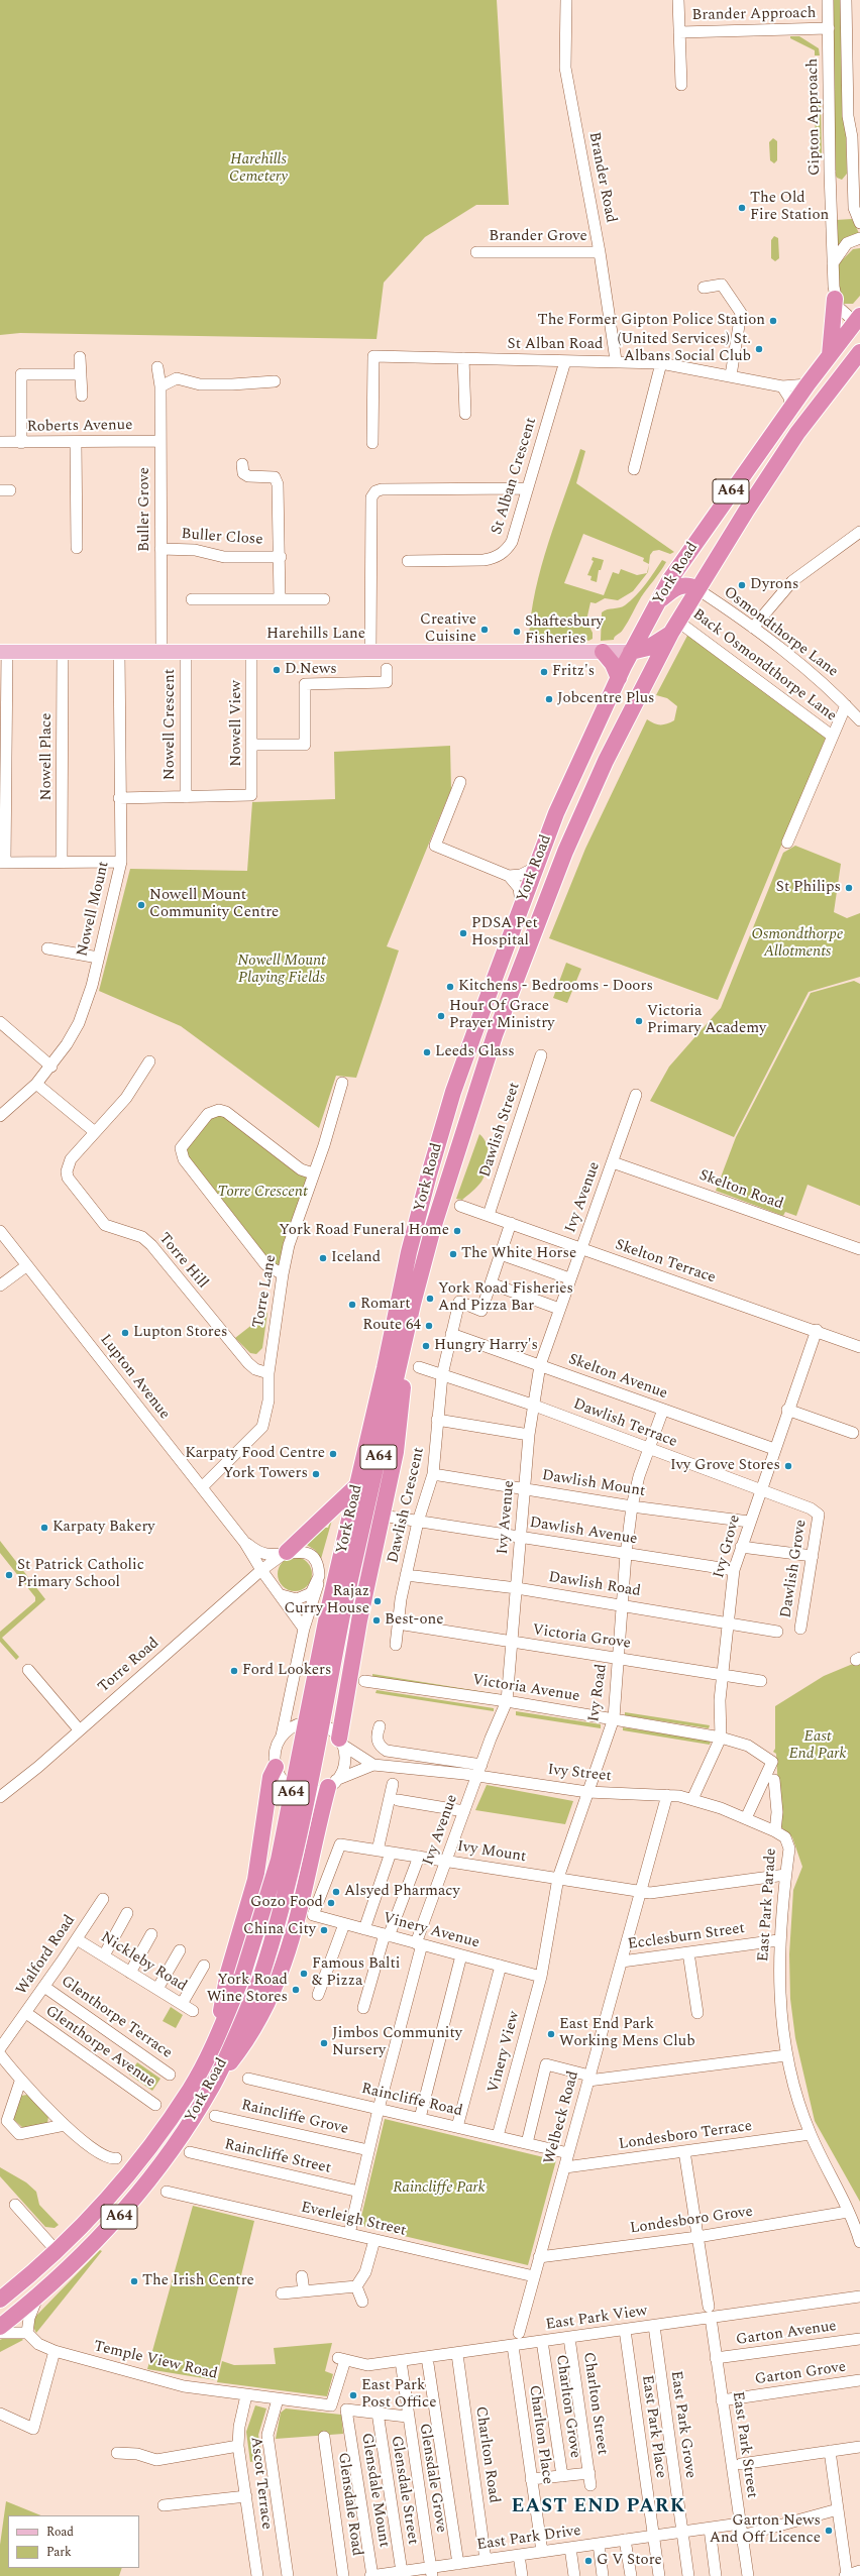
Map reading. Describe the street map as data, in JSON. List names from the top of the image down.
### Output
{
  "streets": {
    "highway": ["A64", "York Road"],
    "main road": ["Harehills Lane"],
    "street": [
      "Brander Approach",
      "Gipton Approach",
      "Brander Road",
      "Brander Grove",
      "St Alban Road",
      "Roberts Avenue",
      "St Alban Crescent",
      "Buller Grove",
      "Buller Close",
      "Osmondthorpe Lane",
      "Back Osmondthorpe Lane",
      "Nowell View",
      "Nowell Crescent",
      "Nowell Place",
      "Nowell Mount",
      "Dawlish Street",
      "Skelton Road",
      "Ivy Avenue",
      "Torre Hill",
      "Skelton Terrace",
      "Torre Lane",
      "Lupton Avenue",
      "Skelton Avenue",
      "Dawlish Terrace",
      "Dawlish Mount",
      "Dawlish Crescent",
      "Dawlish Avenue",
      "Ivy Grove",
      "Dawlish Grove",
      "Dawlish Road",
      "Victoria Grove",
      "Torre Road",
      "Victoria Avenue",
      "Ivy Road",
      "Ivy Street",
      "Ivy Mount",
      "East Park Parade",
      "Vinery Avenue",
      "Ecclesburn Street",
      "Walford Road",
      "Nickleby Road",
      "Glenthorpe Terrace",
      "Glenthorpe Avenue",
      "Vinery View",
      "Raincliffe Road",
      "Raincliffe Grove",
      "Welbeck Road",
      "Londesboro Terrace",
      "Raincliffe Street",
      "Everleigh Street",
      "Londesboro Grove",
      "East Park View",
      "Garton Avenue",
      "Temple View Road",
      "Garton Grove",
      "Charlton Street",
      "Charlton Grove",
      "East Park Grove",
      "East Park Place",
      "Charlton Place",
      "East Park Street",
      "Charlton Road",
      "Glensdale Grove",
      "Ascot Terrace",
      "Glensdale Mount",
      "Glensdale Street",
      "Glensdale Road",
      "East Park Drive"
    ]
  },
  "crossings": [
    ["Brander Approach", "Gipton Approach"],
    ["Brander Road", "Brander Grove"],
    ["Brander Road", "St Alban Road"],
    ["St Alban Road", "St Alban Crescent"],
    ["St Alban Road", "York Road"],
    ["Roberts Avenue", "Buller Grove"],
    ["A64", "York Road"],
    ["A64", "Lupton Avenue"],
    ["A64", "Torre Road"],
    ["Buller Grove", "Buller Close"],
    ["Buller Grove", "Harehills Lane"],
    ["York Road", "Osmondthorpe Lane"],
    ["York Road", "Harehills Lane"],
    ["York Road", "Back Osmondthorpe Lane"],
    ["Harehills Lane", "Nowell View"],
    ["Harehills Lane", "Nowell Crescent"],
    ["Harehills Lane", "Nowell Place"],
    ["Harehills Lane", "Nowell Mount"],
    ["Nowell View", "Nowell Crescent"],
    ["Dawlish Street", "Skelton Terrace"],
    ["Skelton Road", "Ivy Avenue"],
    ["Ivy Avenue", "Skelton Terrace"],
    ["Ivy Avenue", "Skelton Avenue"],
    ["Ivy Avenue", "Dawlish Terrace"],
    ["Ivy Avenue", "Dawlish Mount"],
    ["Ivy Avenue", "Dawlish Avenue"],
    ["Ivy Avenue", "Dawlish Road"],
    ["Ivy Avenue", "Victoria Grove"],
    ["Ivy Avenue", "Victoria Avenue"],
    ["Ivy Avenue", "Ivy Street"],
    ["Ivy Avenue", "Ivy Mount"],
    ["Ivy Avenue", "Vinery Avenue"],
    ["Ivy Avenue", "Raincliffe Road"],
    ["Ivy Avenue", "Raincliffe Grove"],
    ["Ivy Avenue", "Raincliffe Street"],
    ["Ivy Avenue", "Everleigh Street"],
    ["Torre Hill", "Torre Lane"],
    ["Skelton Terrace", "Ivy Grove"],
    ["Torre Lane", "Lupton Avenue"],
    ["Lupton Avenue", "Torre Road"],
    ["Skelton Avenue", "Dawlish Crescent"],
    ["Skelton Avenue", "Ivy Grove"],
    ["Skelton Avenue", "Ivy Road"],
    ["Dawlish Terrace", "Dawlish Crescent"],
    ["Dawlish Terrace", "Ivy Grove"],
    ["Dawlish Terrace", "Dawlish Grove"],
    ["Dawlish Terrace", "Ivy Road"],
    ["Dawlish Mount", "Dawlish Crescent"],
    ["Dawlish Mount", "Ivy Grove"],
    ["Dawlish Mount", "Ivy Road"],
    ["Dawlish Crescent", "Dawlish Avenue"],
    ["Dawlish Crescent", "Dawlish Road"],
    ["Dawlish Crescent", "Victoria Grove"],
    ["Dawlish Avenue", "Ivy Grove"],
    ["Dawlish Avenue", "Ivy Road"],
    ["Ivy Grove", "Dawlish Road"],
    ["Ivy Grove", "Victoria Grove"],
    ["Ivy Grove", "Victoria Avenue"],
    ["Ivy Grove", "Ivy Street"],
    ["Dawlish Road", "Ivy Road"],
    ["Victoria Grove", "Ivy Road"],
    ["Victoria Avenue", "Ivy Road"],
    ["Victoria Avenue", "Ivy Street"],
    ["Ivy Road", "Ivy Street"],
    ["Ivy Road", "Ivy Mount"],
    ["Ivy Road", "Vinery Avenue"],
    ["Ivy Road", "Vinery View"],
    ["Ivy Street", "East Park Parade"],
    ["Ivy Street", "Welbeck Road"],
    ["Ivy Mount", "East Park Parade"],
    ["Ivy Mount", "Vinery Avenue"],
    ["Ivy Mount", "Welbeck Road"],
    ["East Park Parade", "Ecclesburn Street"],
    ["East Park Parade", "Londesboro Terrace"],
    ["East Park Parade", "Londesboro Grove"],
    ["Vinery Avenue", "Vinery View"],
    ["Ecclesburn Street", "Welbeck Road"],
    ["Walford Road", "Nickleby Road"],
    ["Walford Road", "Glenthorpe Terrace"],
    ["Walford Road", "Glenthorpe Avenue"],
    ["Vinery View", "Raincliffe Road"],
    ["Raincliffe Road", "Welbeck Road"],
    ["Welbeck Road", "Londesboro Terrace"],
    ["Welbeck Road", "Everleigh Street"],
    ["Welbeck Road", "Londesboro Grove"],
    ["Londesboro Terrace", "East Park Street"],
    ["Londesboro Grove", "East Park Street"],
    ["East Park View", "Temple View Road"],
    ["East Park View", "Charlton Street"],
    ["East Park View", "Charlton Grove"],
    ["East Park View", "East Park Grove"],
    ["East Park View", "East Park Place"],
    ["East Park View", "Charlton Place"],
    ["East Park View", "East Park Street"],
    ["East Park View", "Charlton Road"],
    ["East Park View", "Glensdale Grove"],
    ["Garton Avenue", "East Park Street"],
    ["Temple View Road", "Ascot Terrace"],
    ["Garton Grove", "East Park Street"],
    ["Charlton Street", "Charlton Grove"],
    ["Charlton Street", "Charlton Place"],
    ["East Park Grove", "East Park Drive"],
    ["East Park Place", "East Park Drive"],
    ["Charlton Place", "East Park Drive"],
    ["East Park Street", "East Park Drive"],
    ["Charlton Road", "East Park Drive"],
    ["Glensdale Grove", "East Park Drive"],
    ["Glensdale Mount", "Glensdale Street"],
    ["Glensdale Mount", "East Park Drive"],
    ["Glensdale Street", "East Park Drive"]
  ],
  "districts": ["EAST END PARK"],
  "parks": [
    "Harehills Cemetery",
    "Osmondthorpe Allotments",
    "Nowell Mount Playing Fields",
    "Torre Crescent",
    "East End Park",
    "Raincliffe Park"
  ],
  "places": [
    "The Old Fire Station",
    "The Former Gipton Police Station",
    "(United Services) St. Albans Social Club",
    "Dyrons",
    "Creative Cuisine",
    "Shaftesbury Fisheries",
    "D.News",
    "Fritz's",
    "Jobcentre Plus",
    "St Philips",
    "Nowell Mount Community Centre",
    "PDSA Pet Hospital",
    "Kitchens - Bedrooms - Doors",
    "Hour Of Grace Prayer Ministry",
    "Victoria Primary Academy",
    "Leeds Glass",
    "York Road Funeral Home",
    "The White Horse",
    "Iceland",
    "York Road Fisheries And Pizza Bar",
    "Romart",
    "Route 64",
    "Lupton Stores",
    "Hungry Harry's",
    "Karpaty Food Centre",
    "Ivy Grove Stores",
    "York Towers",
    "Karpaty Bakery",
    "St Patrick Catholic Primary School",
    "Rajaz Curry House",
    "Best-one",
    "Ford Lookers",
    "Alsyed Pharmacy",
    "Gozo Food",
    "China City",
    "Famous Balti & Pizza",
    "York Road Wine Stores",
    "East End Park Working Mens Club",
    "Jimbos Community Nursery",
    "The Irish Centre",
    "East Park Post Office",
    "Garton News And Off Licence",
    "G V Store"
  ],
  "legend": ["Road", "Park"]
}
